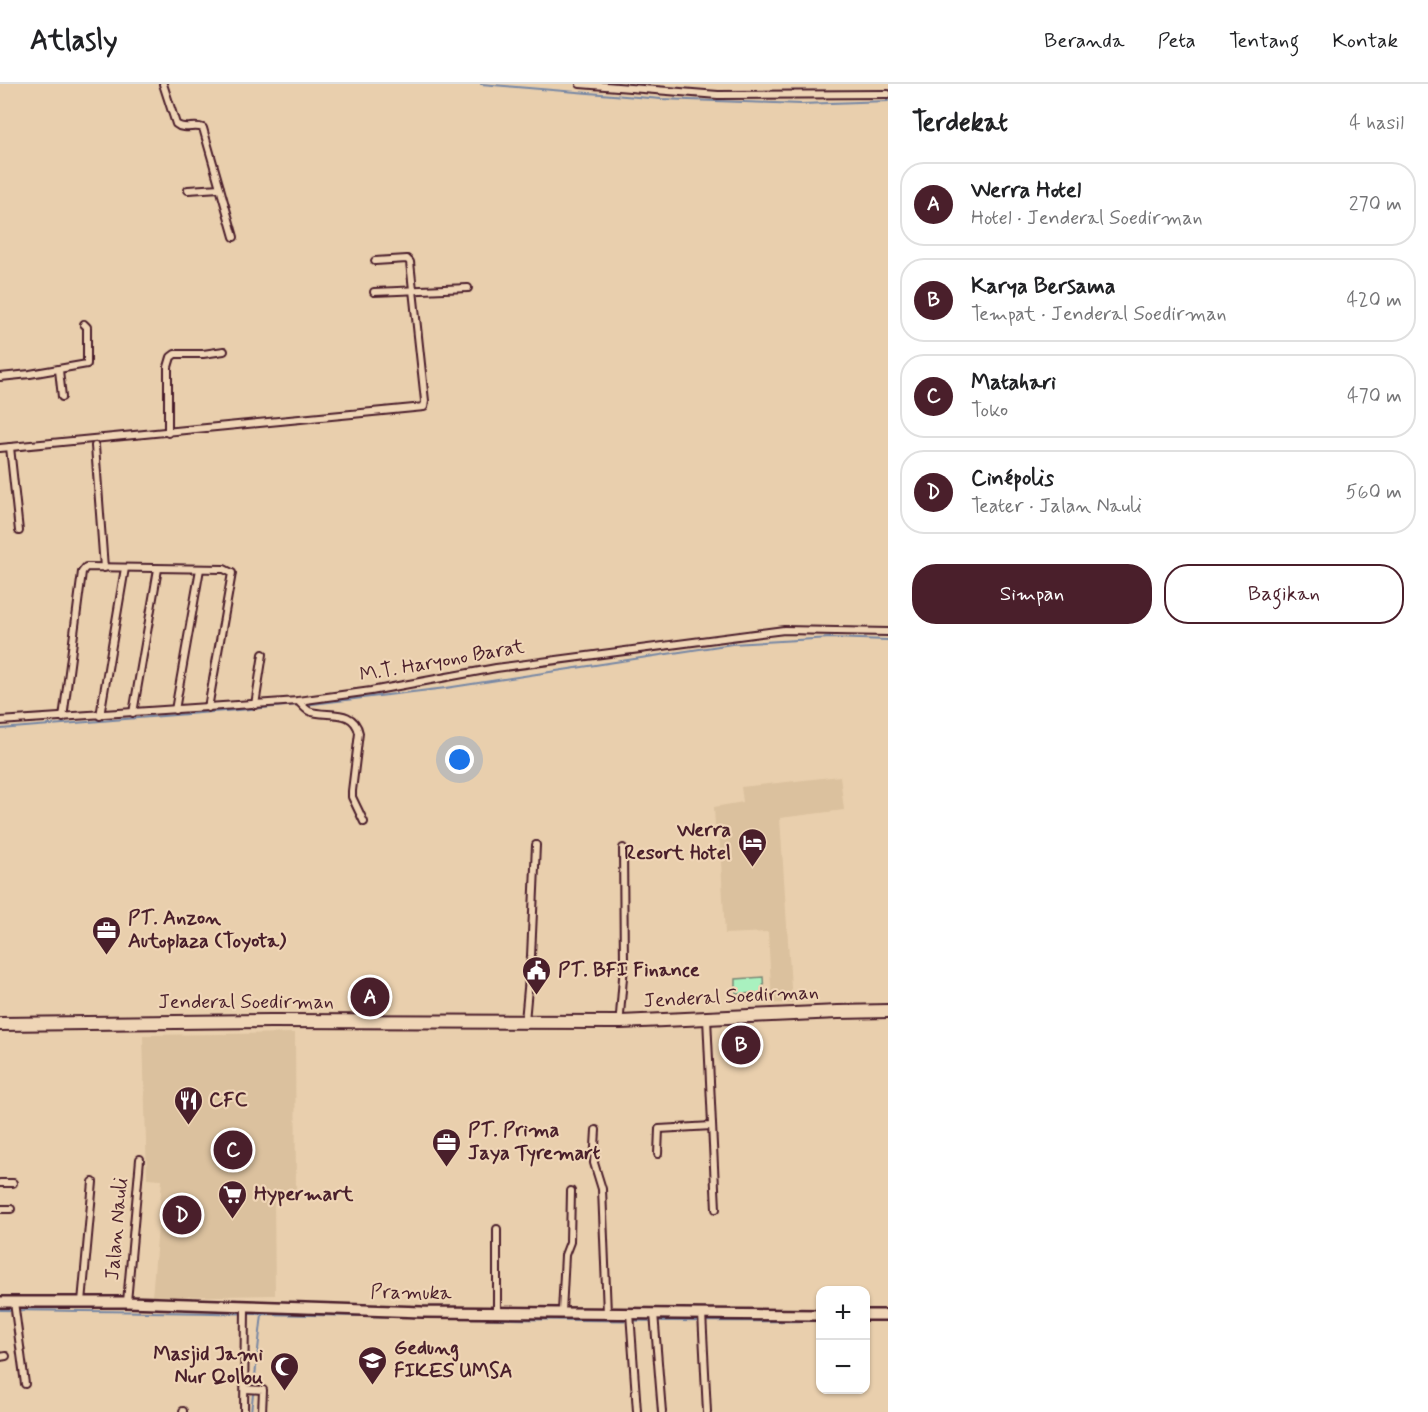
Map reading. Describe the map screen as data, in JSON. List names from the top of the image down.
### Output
{
  "streets": {
    "highway": ["Jenderal Soedirman"],
    "street": ["M.T. Haryono Barat", "Jalan Nauli", "Pramuka"]
  },
  "crossings": [
    ["Jalan Nauli", "Pramuka"]
  ],
  "places": {
    "hotel": ["Werra Resort Hotel"],
    "office": ["PT. Anzon Autoplaza (Toyota)", "PT. Prima Jaya Tyremart"],
    "public building": ["PT. BFI Finance"],
    "restaurant": ["CFC"],
    "supermarket": ["Hypermart"],
    "school or university": ["Gedung FIKES UMSA"],
    "mosque": ["Masjid Jami Nur Qolbu"]
  },
  "page": {
    "header": "Atlasly",
    "nav": [
      "Beranda",
      "Peta",
      "Tentang",
      "Kontak"
    ],
    "heading": ["Terdekat", "4 hasil"],
    "list": [
      {
        "mark": "A",
        "name": "Werra Hotel",
        "note": "Hotel · Jenderal Soedirman",
        "value": "270 m"
      },
      {
        "mark": "B",
        "name": "Karya Bersama",
        "note": "Tempat · Jenderal Soedirman",
        "value": "420 m"
      },
      {
        "mark": "C",
        "name": "Matahari",
        "note": "Toko",
        "value": "470 m"
      },
      {
        "mark": "D",
        "name": "Cinépolis",
        "note": "Teater · Jalan Nauli",
        "value": "560 m"
      }
    ],
    "buttons": ["Simpan", "Bagikan"],
    "pins": [
      "A",
      "B",
      "C",
      "D"
    ],
    "map_buttons": ["+", "−"]
  }
}
